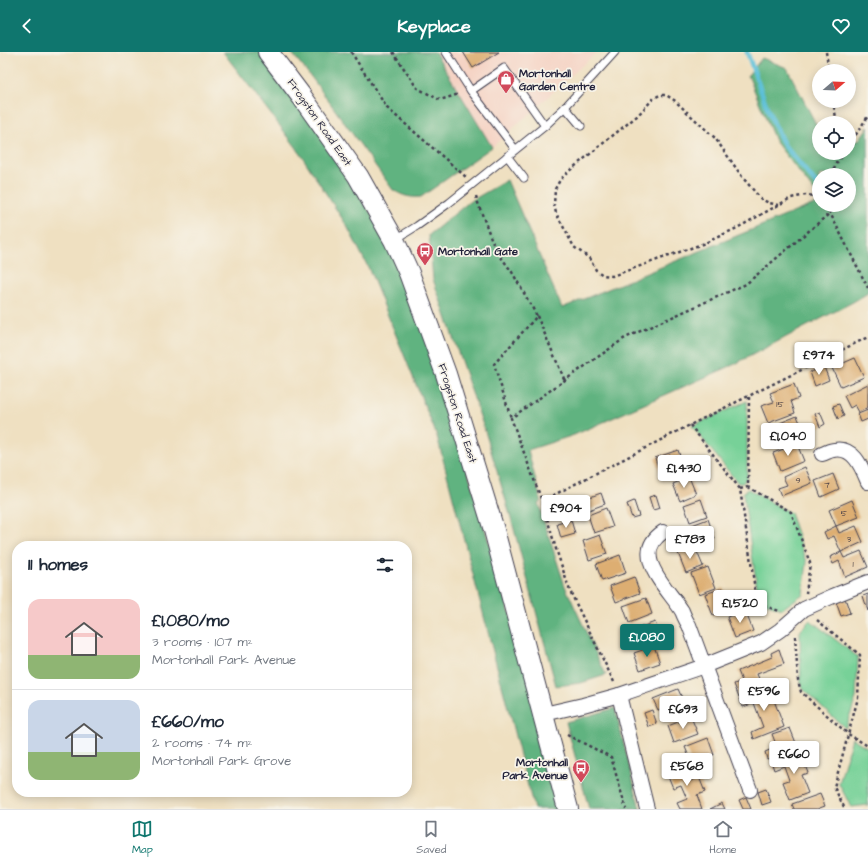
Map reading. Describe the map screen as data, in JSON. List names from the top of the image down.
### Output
{
  "streets": {
    "main road": ["Frogston Road East"]
  },
  "places": {
    "shop": ["Mortonhall Garden Centre"],
    "bus stop": ["Mortonhall Gate", "Mortonhall Park Avenue"]
  },
  "house_numbers": [
    "15",
    "9",
    "7",
    "5",
    "3",
    "1"
  ],
  "north": "right",
  "page": {
    "header": "Keyplace",
    "price": [
      "£974",
      "£1,040",
      "£1,430",
      "£904",
      "£783",
      "£1,520",
      "£1,080",
      "£596",
      "£693",
      "£660",
      "£568"
    ],
    "heading": "11 homes",
    "list": [
      {
        "name": "£1,080/mo",
        "note": "3 rooms · 107 m² · Mortonhall Park Avenue"
      },
      {
        "name": "£660/mo",
        "note": "2 rooms · 74 m² · Mortonhall Park Grove"
      }
    ],
    "tabs": ["Map", "Saved", "Home"]
  }
}
